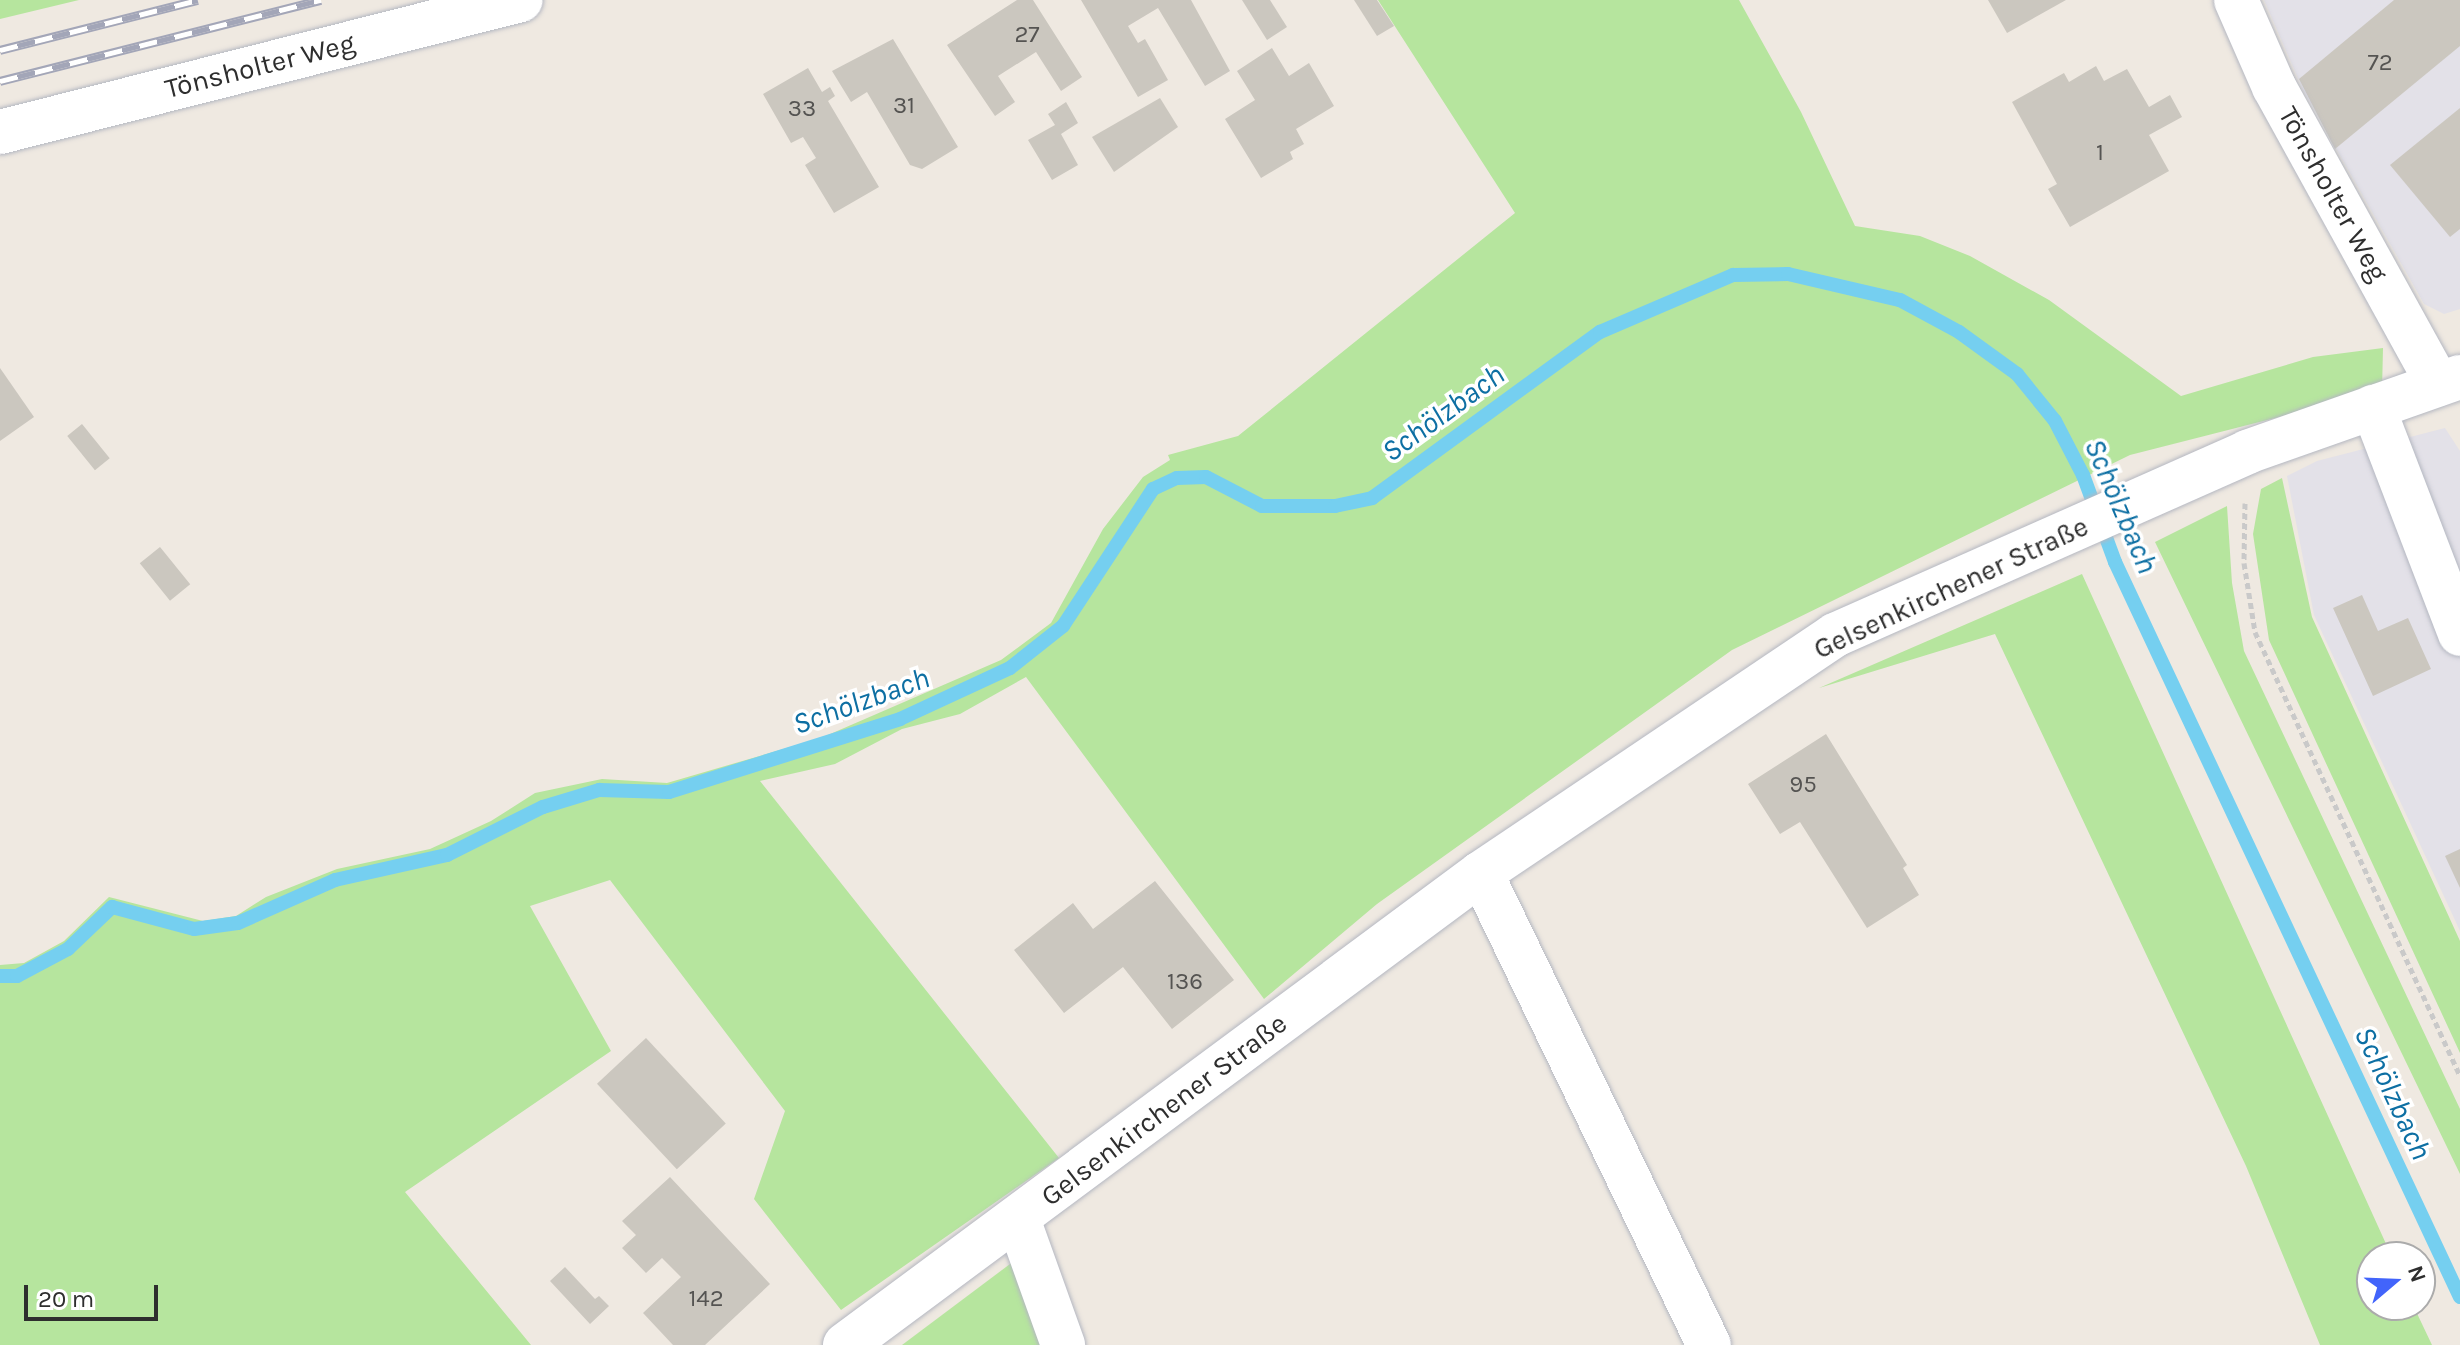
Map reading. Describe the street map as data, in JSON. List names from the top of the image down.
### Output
{
  "streets": {
    "street": ["Tönsholter Weg", "Gelsenkirchener Straße"]
  },
  "crossings": [
    ["Tönsholter Weg", "Gelsenkirchener Straße"]
  ],
  "water": ["Schölzbach"],
  "house_numbers": [
    "27",
    "72",
    "31",
    "33",
    "1",
    "95",
    "136",
    "142"
  ],
  "scale_bar": "20 m",
  "north": "right"
}
